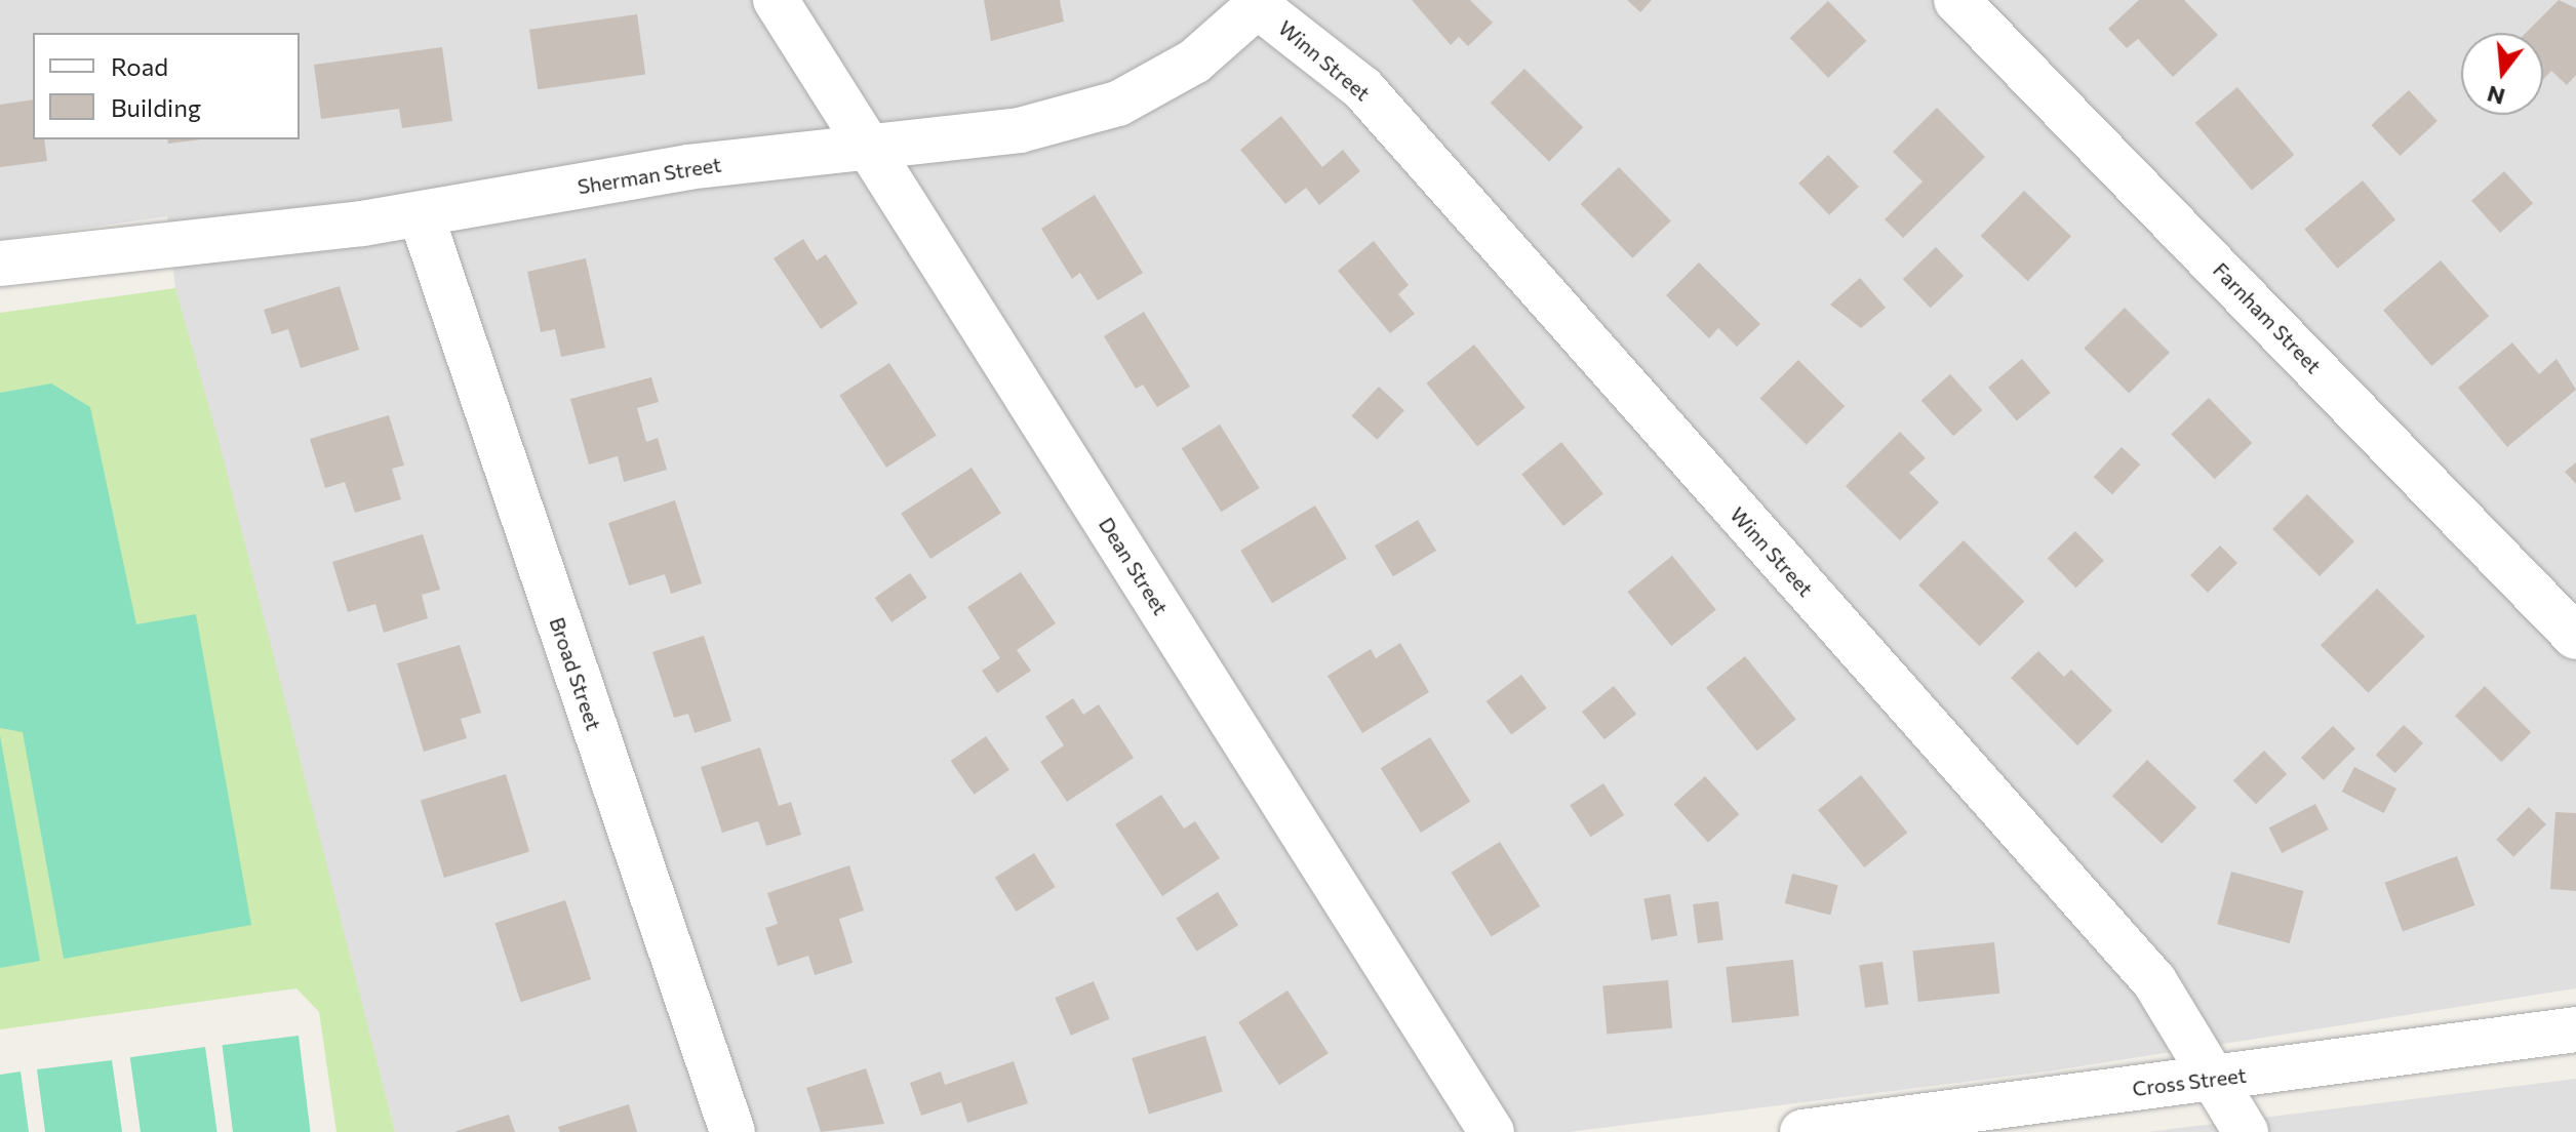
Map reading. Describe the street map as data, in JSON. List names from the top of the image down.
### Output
{
  "streets": {
    "street": [
      "Winn Street",
      "Sherman Street",
      "Farnham Street",
      "Dean Street",
      "Broad Street",
      "Cross Street"
    ]
  },
  "crossings": [
    ["Winn Street", "Sherman Street"],
    ["Winn Street", "Cross Street"],
    ["Sherman Street", "Dean Street"],
    ["Sherman Street", "Broad Street"]
  ],
  "legend": ["Road", "Building"],
  "north": "bottom"
}
